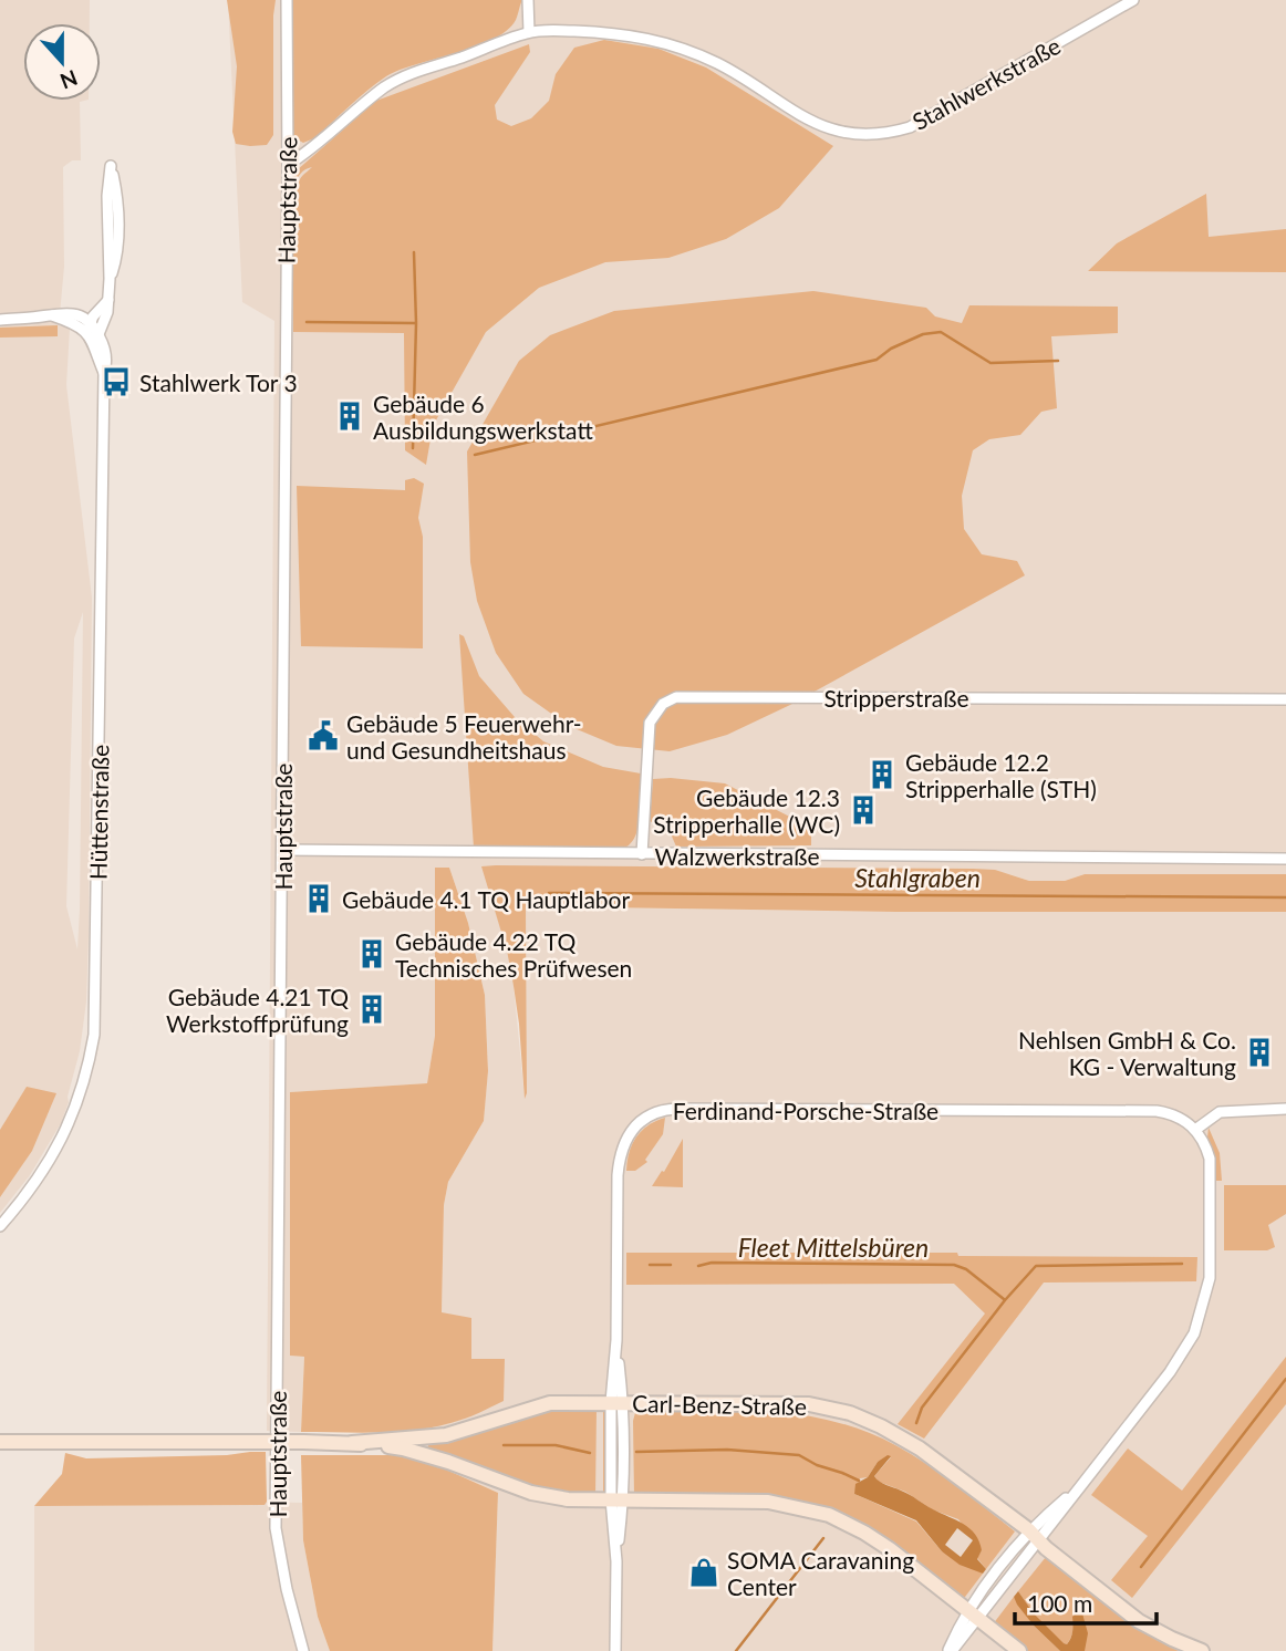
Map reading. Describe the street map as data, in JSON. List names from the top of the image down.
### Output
{
  "streets": {
    "street": [
      "Stahlwerkstraße",
      "Hauptstraße",
      "Stripperstraße",
      "Hüttenstraße",
      "Walzwerkstraße",
      "Ferdinand-Porsche-Straße",
      "Carl-Benz-Straße"
    ]
  },
  "crossings": [
    ["Stahlwerkstraße", "Hauptstraße"],
    ["Hauptstraße", "Walzwerkstraße"],
    ["Stripperstraße", "Walzwerkstraße"],
    ["Ferdinand-Porsche-Straße", "Carl-Benz-Straße"]
  ],
  "water": ["Stahlgraben", "Fleet Mittelsbüren"],
  "places": {
    "bus stop": ["Stahlwerk Tor 3"],
    "building": [
      "Gebäude 6 Ausbildungswerkstatt",
      "Gebäude 12.2 Stripperhalle (STH)",
      "Gebäude 12.3 Stripperhalle (WC)",
      "Gebäude 4.1 TQ Hauptlabor",
      "Gebäude 4.22 TQ Technisches Prüfwesen",
      "Gebäude 4.21 TQ Werkstoffprüfung",
      "Nehlsen GmbH & Co. KG - Verwaltung"
    ],
    "public building": ["Gebäude 5 Feuerwehr- und Gesundheitshaus"],
    "shop": ["SOMA Caravaning Center"]
  },
  "scale_bar": "100 m",
  "north": "bottom"
}
